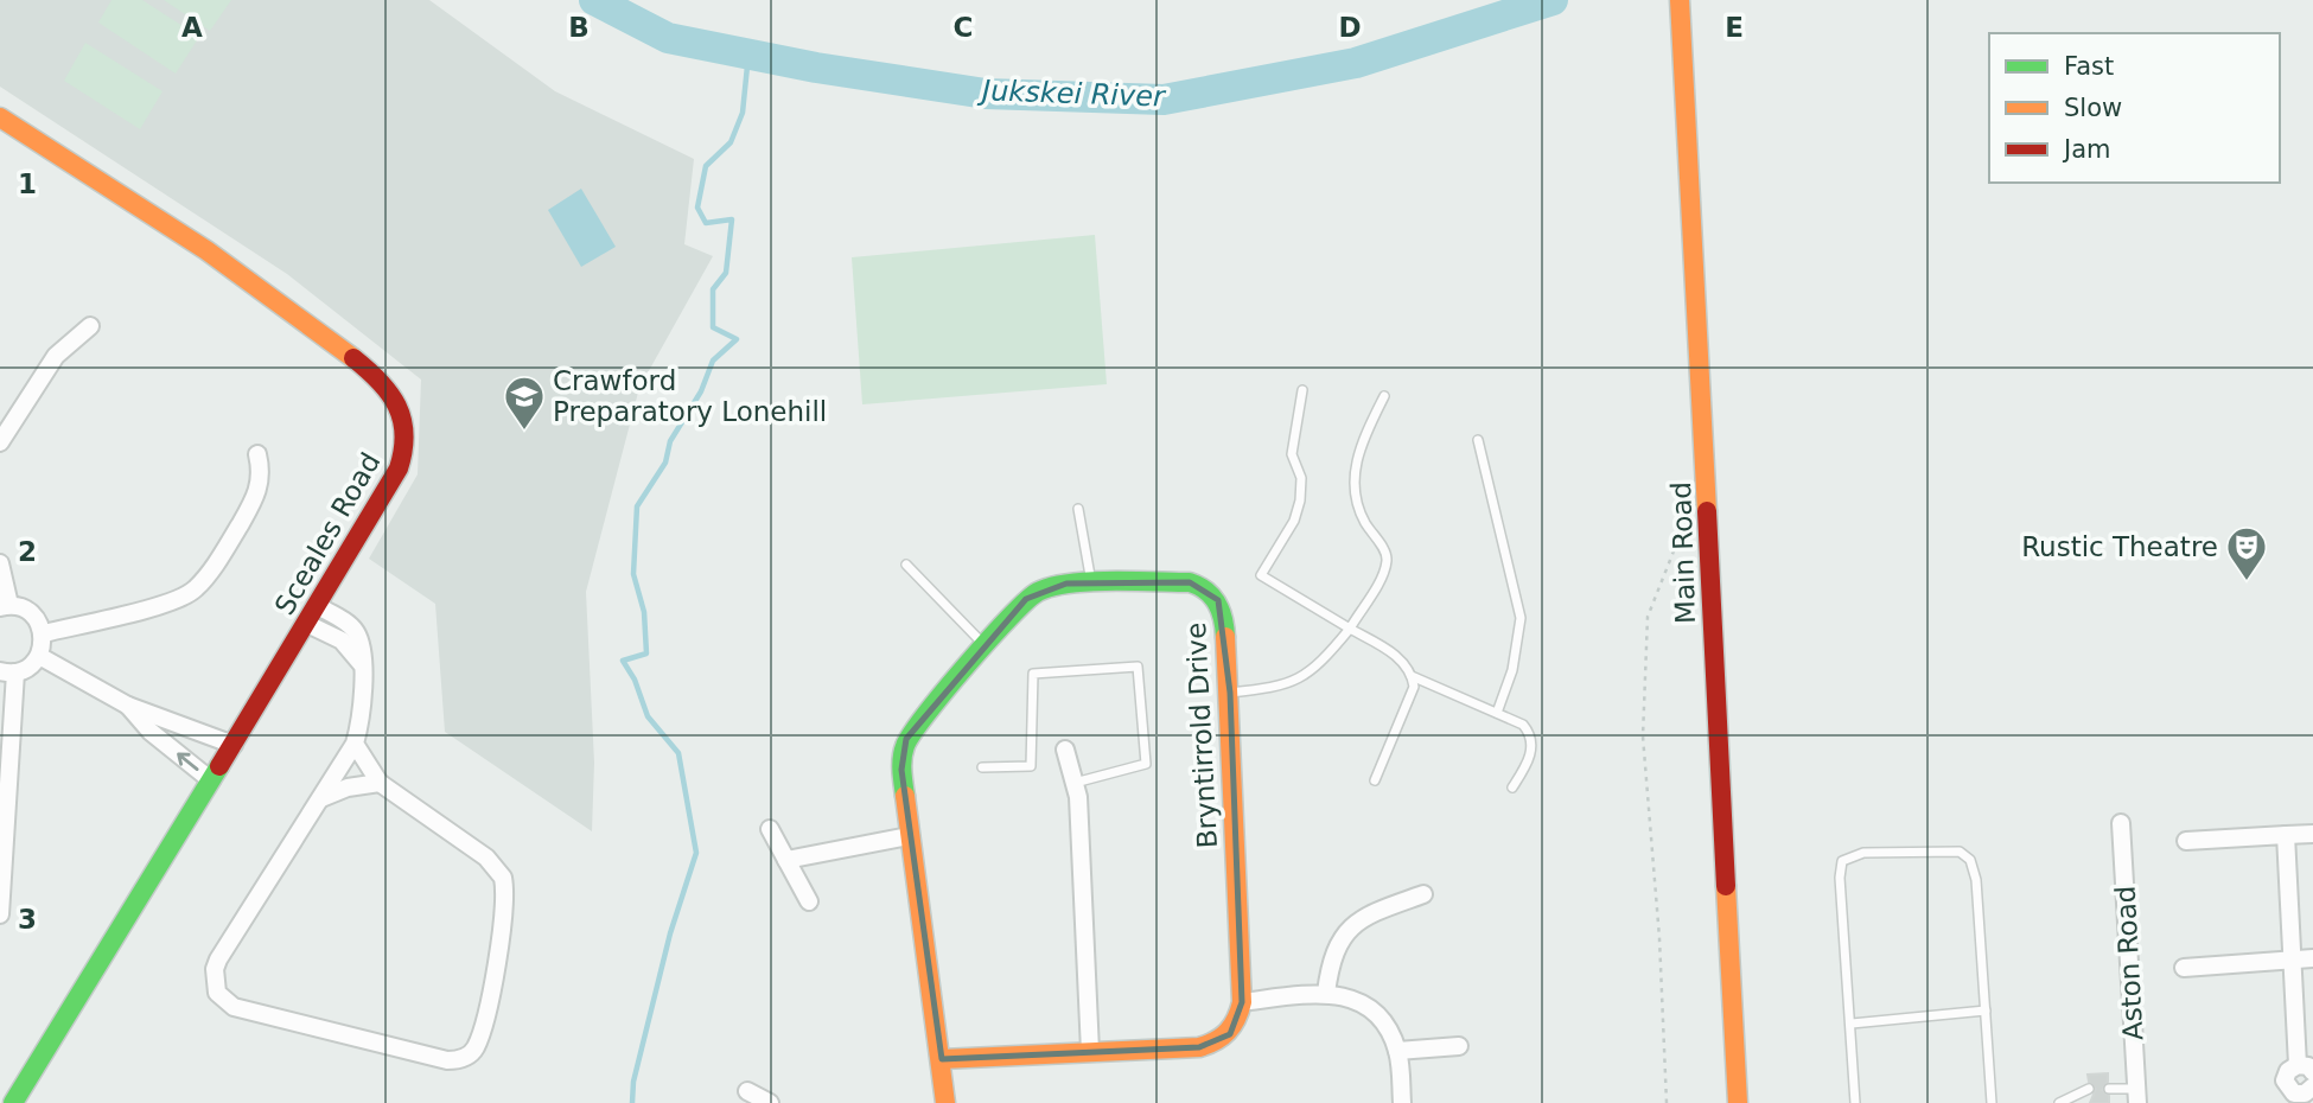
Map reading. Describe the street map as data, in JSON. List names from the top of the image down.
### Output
{
  "streets": {
    "street": [
      "Sceales Road",
      "Main Road",
      "Bryntirrold Drive",
      "Aston Road"
    ]
  },
  "water": ["Jukskei River"],
  "places": {
    "school or university": ["Crawford Preparatory Lonehill"],
    "theatre": ["Rustic Theatre"]
  },
  "legend": ["Fast", "Slow", "Jam"],
  "grid": {
    "columns": [
      "A",
      "B",
      "C",
      "D",
      "E"
    ],
    "rows": ["1", "2", "3"]
  }
}
